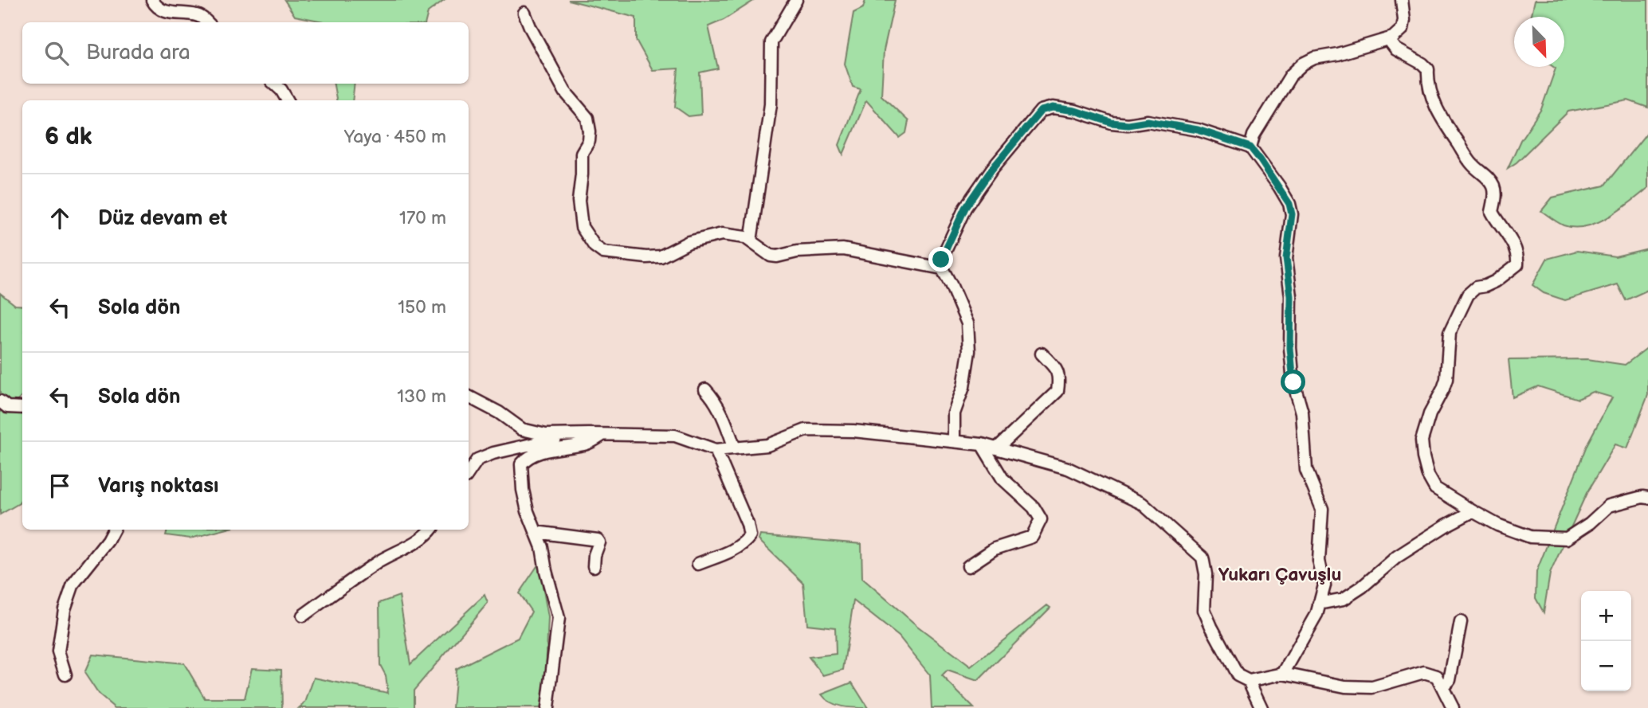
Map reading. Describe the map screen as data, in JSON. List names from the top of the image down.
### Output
{
  "districts": ["Yukarı Çavuşlu"],
  "north": "bottom right",
  "page": {
    "search": "Burada ara",
    "heading": ["6 dk", "Yaya · 450 m"],
    "list": [
      ["Düz devam et", "170 m"],
      ["Sola dön", "150 m"],
      ["Sola dön", "130 m"],
      "Varış noktası"
    ],
    "map_buttons": ["+", "−"]
  }
}
